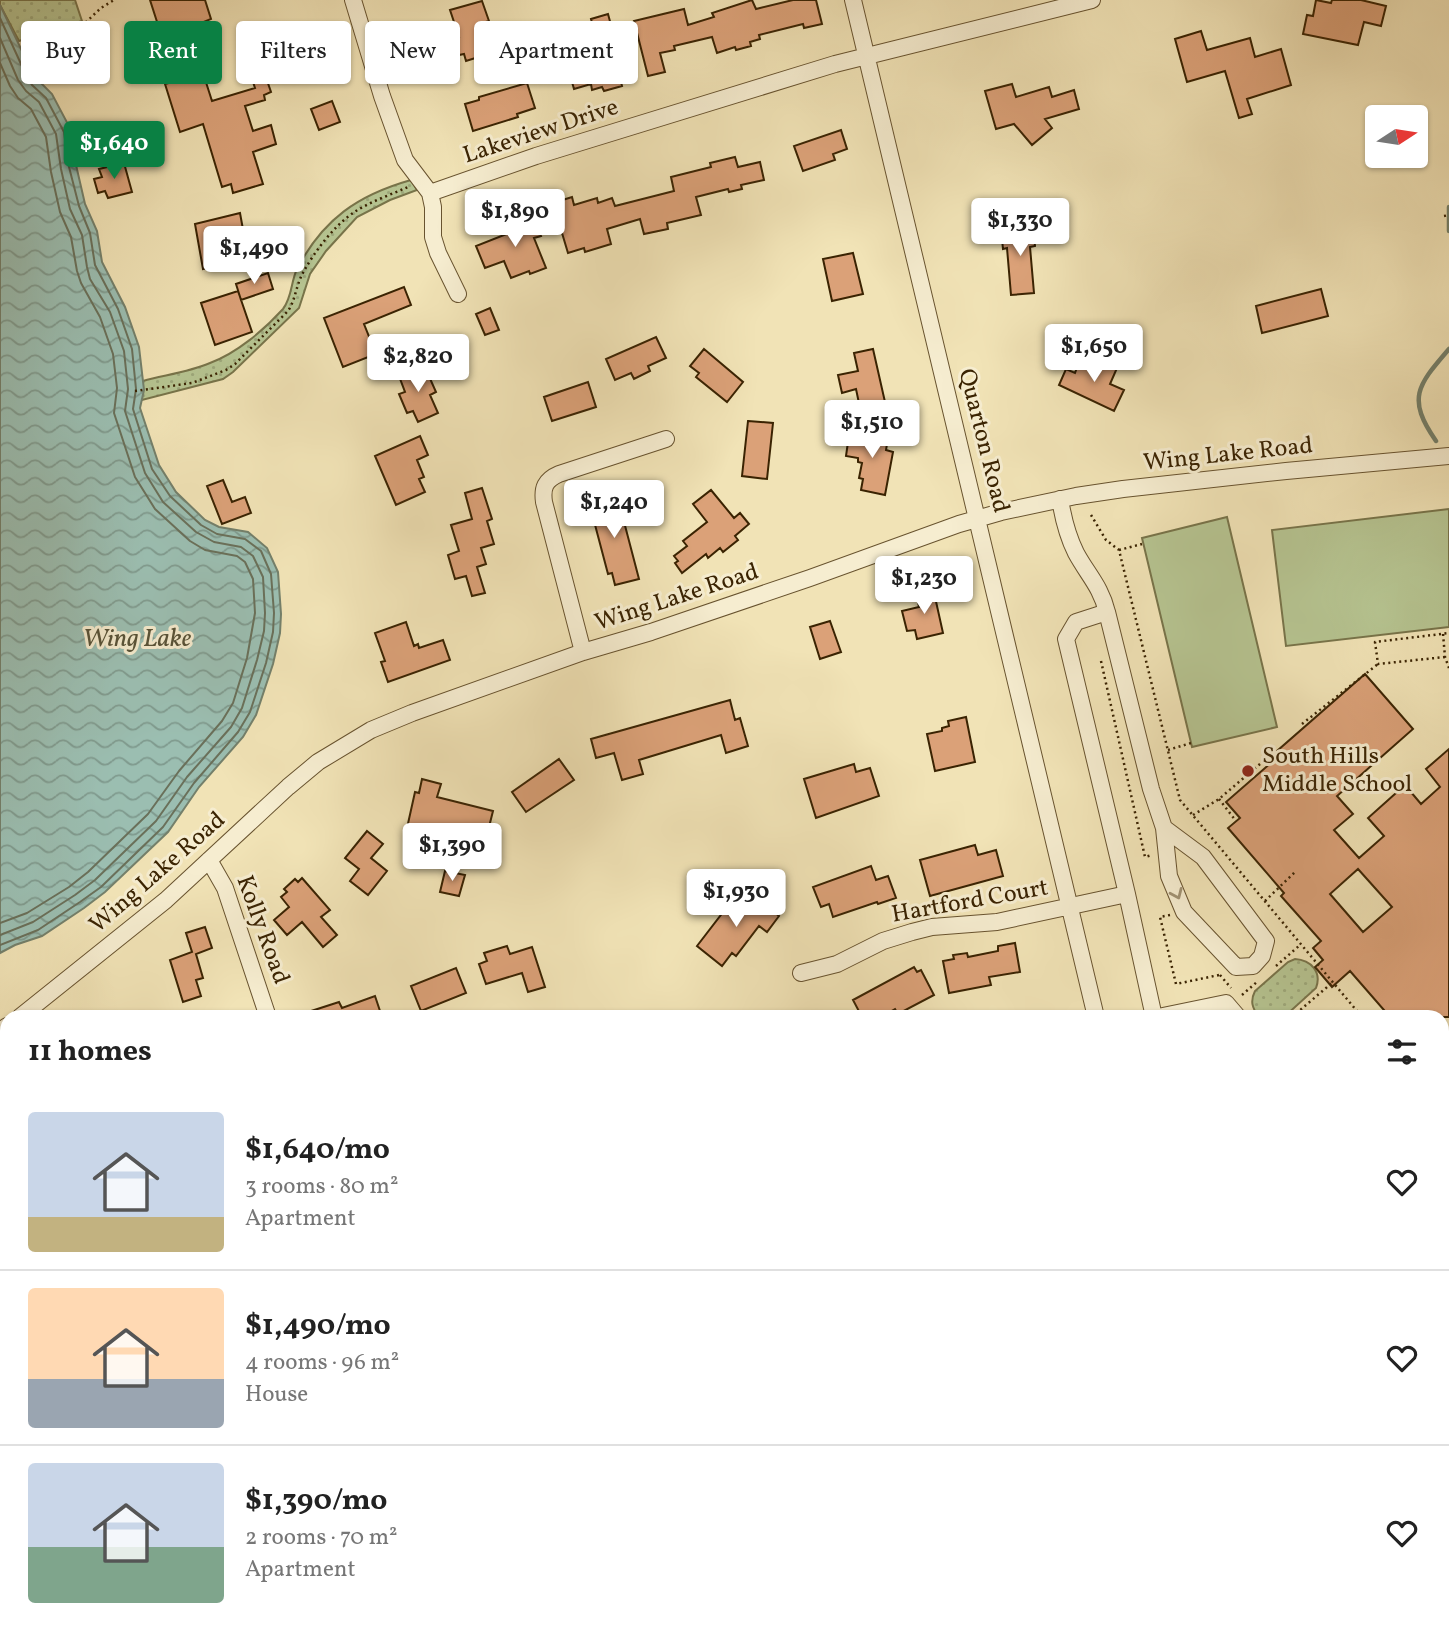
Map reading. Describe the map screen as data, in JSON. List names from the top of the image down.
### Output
{
  "streets": {
    "street": [
      "Lakeview Drive",
      "Quarton Road",
      "Wing Lake Road",
      "Hartford Court",
      "Kolly Road"
    ]
  },
  "crossings": [
    ["Lakeview Drive", "Quarton Road"],
    ["Quarton Road", "Wing Lake Road"],
    ["Quarton Road", "Hartford Court"],
    ["Wing Lake Road", "Kolly Road"]
  ],
  "water": ["Wing Lake"],
  "places": ["South Hills Middle School"],
  "north": "right",
  "page": {
    "chip": [
      "Buy",
      "Rent",
      "Filters",
      "New",
      "Apartment"
    ],
    "price": [
      "$1,640",
      "$1,890",
      "$1,330",
      "$1,490",
      "$1,650",
      "$2,820",
      "$1,510",
      "$1,240",
      "$1,230",
      "$1,390",
      "$1,930"
    ],
    "heading": "11 homes",
    "list": [
      {
        "name": "$1,640/mo",
        "note": "3 rooms · 80 m² · Apartment"
      },
      {
        "name": "$1,490/mo",
        "note": "4 rooms · 96 m² · House"
      },
      {
        "name": "$1,390/mo",
        "note": "2 rooms · 70 m² · Apartment"
      }
    ]
  }
}
